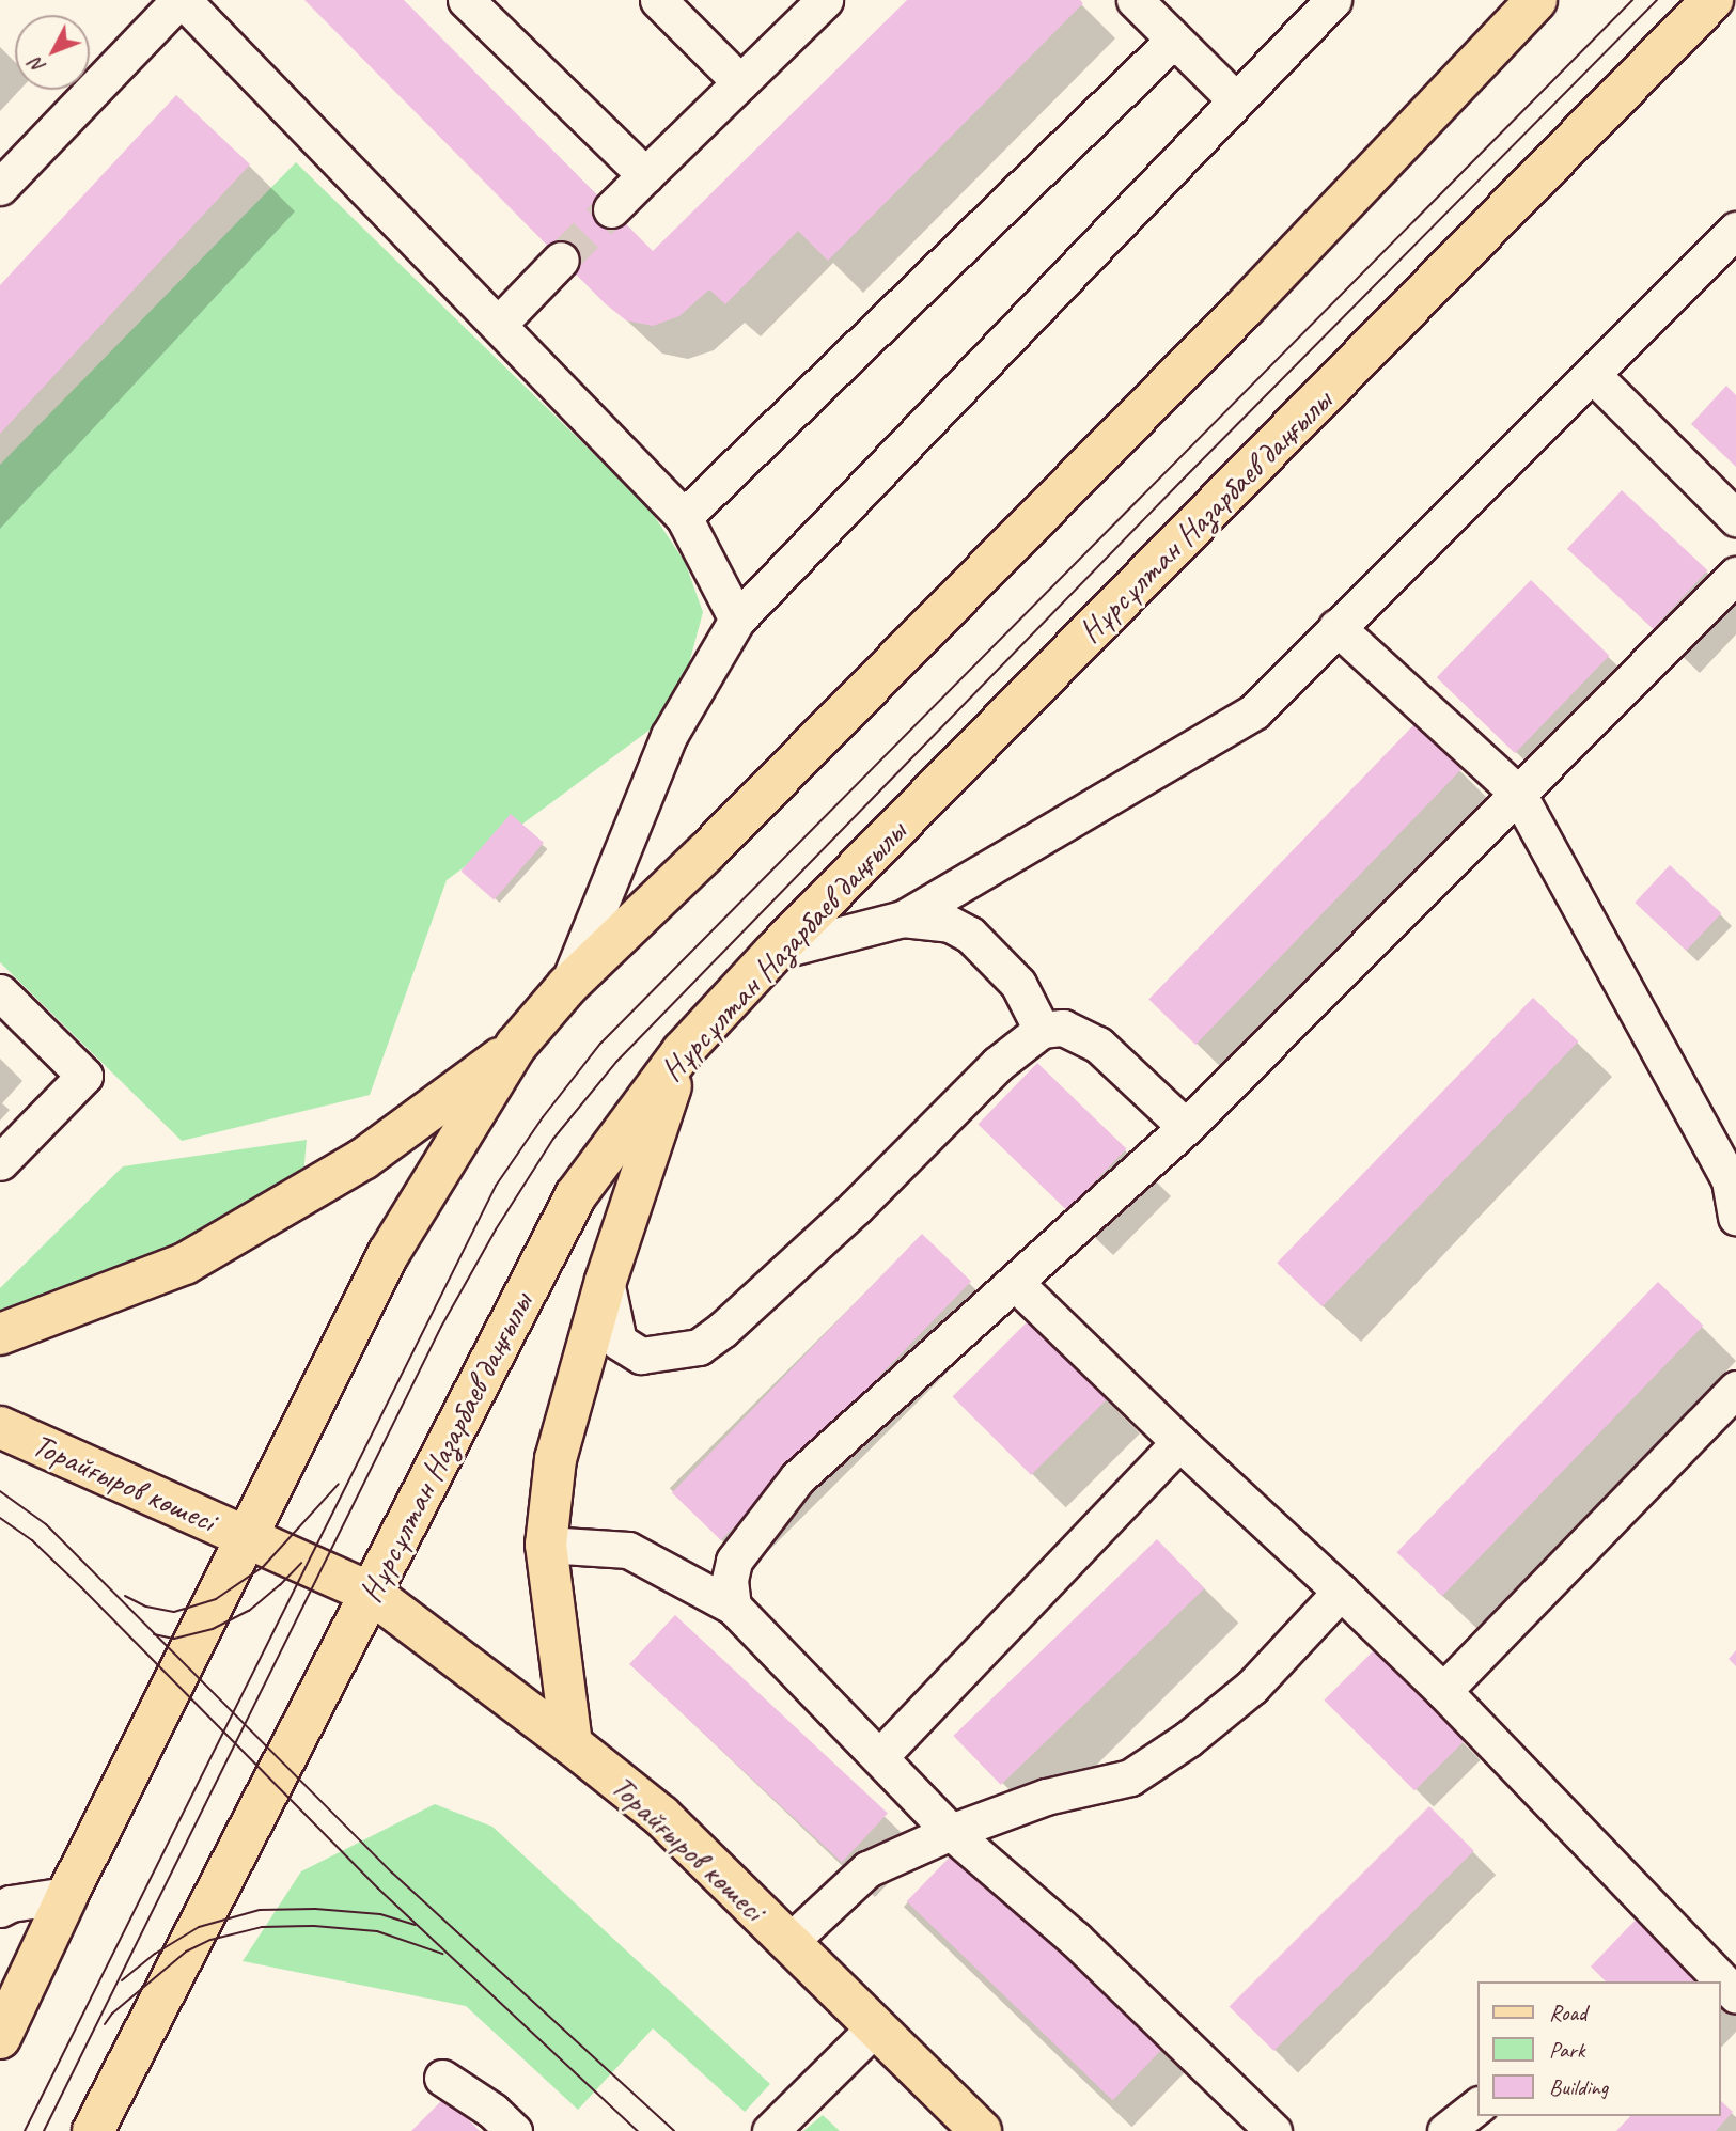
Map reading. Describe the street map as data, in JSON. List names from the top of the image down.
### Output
{
  "streets": {
    "main road": ["Нұрсұлтан Назарбаев даңғылы", "Торайғыров көшесі"]
  },
  "crossings": [
    ["Нұрсұлтан Назарбаев даңғылы", "Торайғыров көшесі"]
  ],
  "legend": ["Road", "Park", "Building"],
  "north": "bottom left"
}
